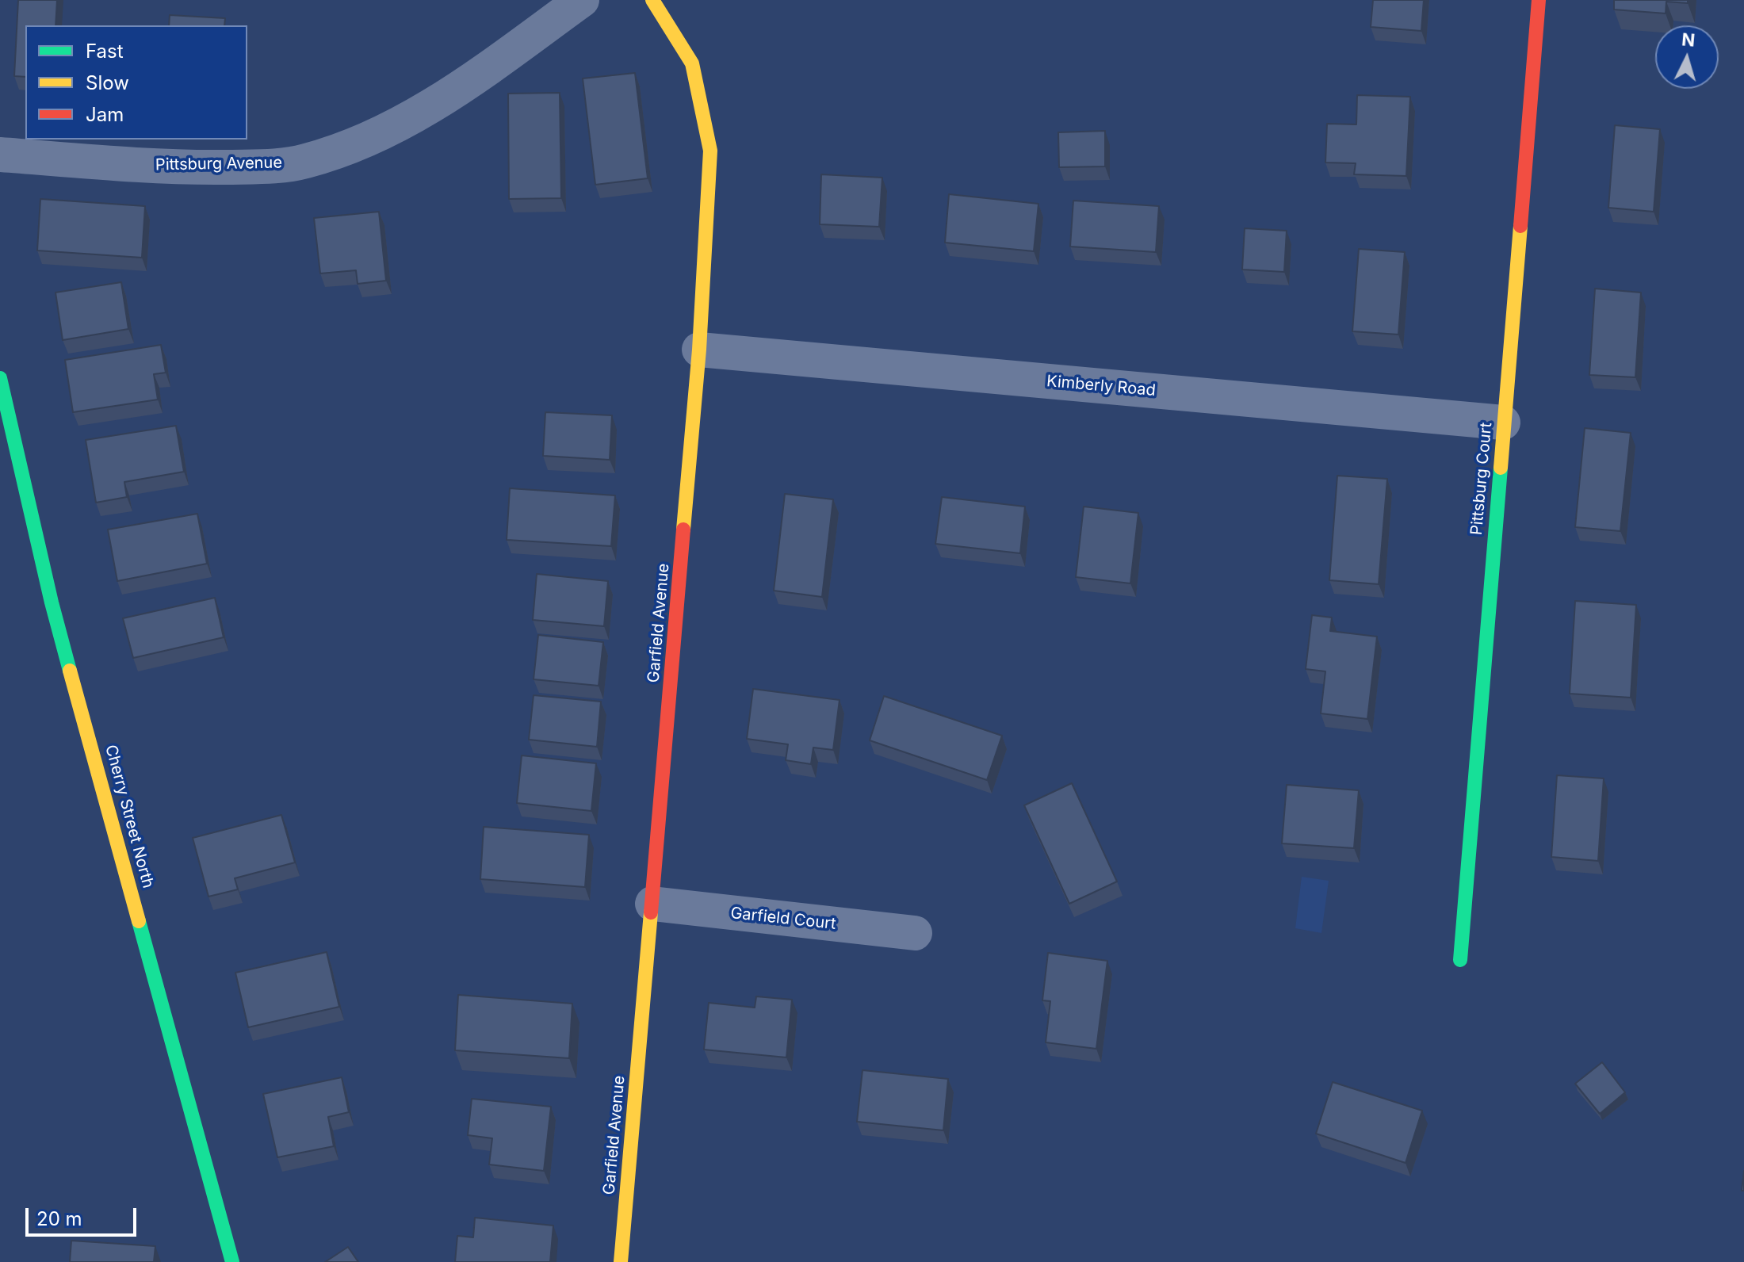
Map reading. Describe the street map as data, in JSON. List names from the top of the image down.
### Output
{
  "streets": {
    "street": [
      "Pittsburg Avenue",
      "Kimberly Road",
      "Pittsburg Court",
      "Garfield Avenue",
      "Cherry Street North",
      "Garfield Court"
    ]
  },
  "crossings": [
    ["Kimberly Road", "Pittsburg Court"],
    ["Kimberly Road", "Garfield Avenue"],
    ["Garfield Avenue", "Garfield Court"]
  ],
  "legend": ["Fast", "Slow", "Jam"],
  "scale_bar": "20 m",
  "north": "top"
}
